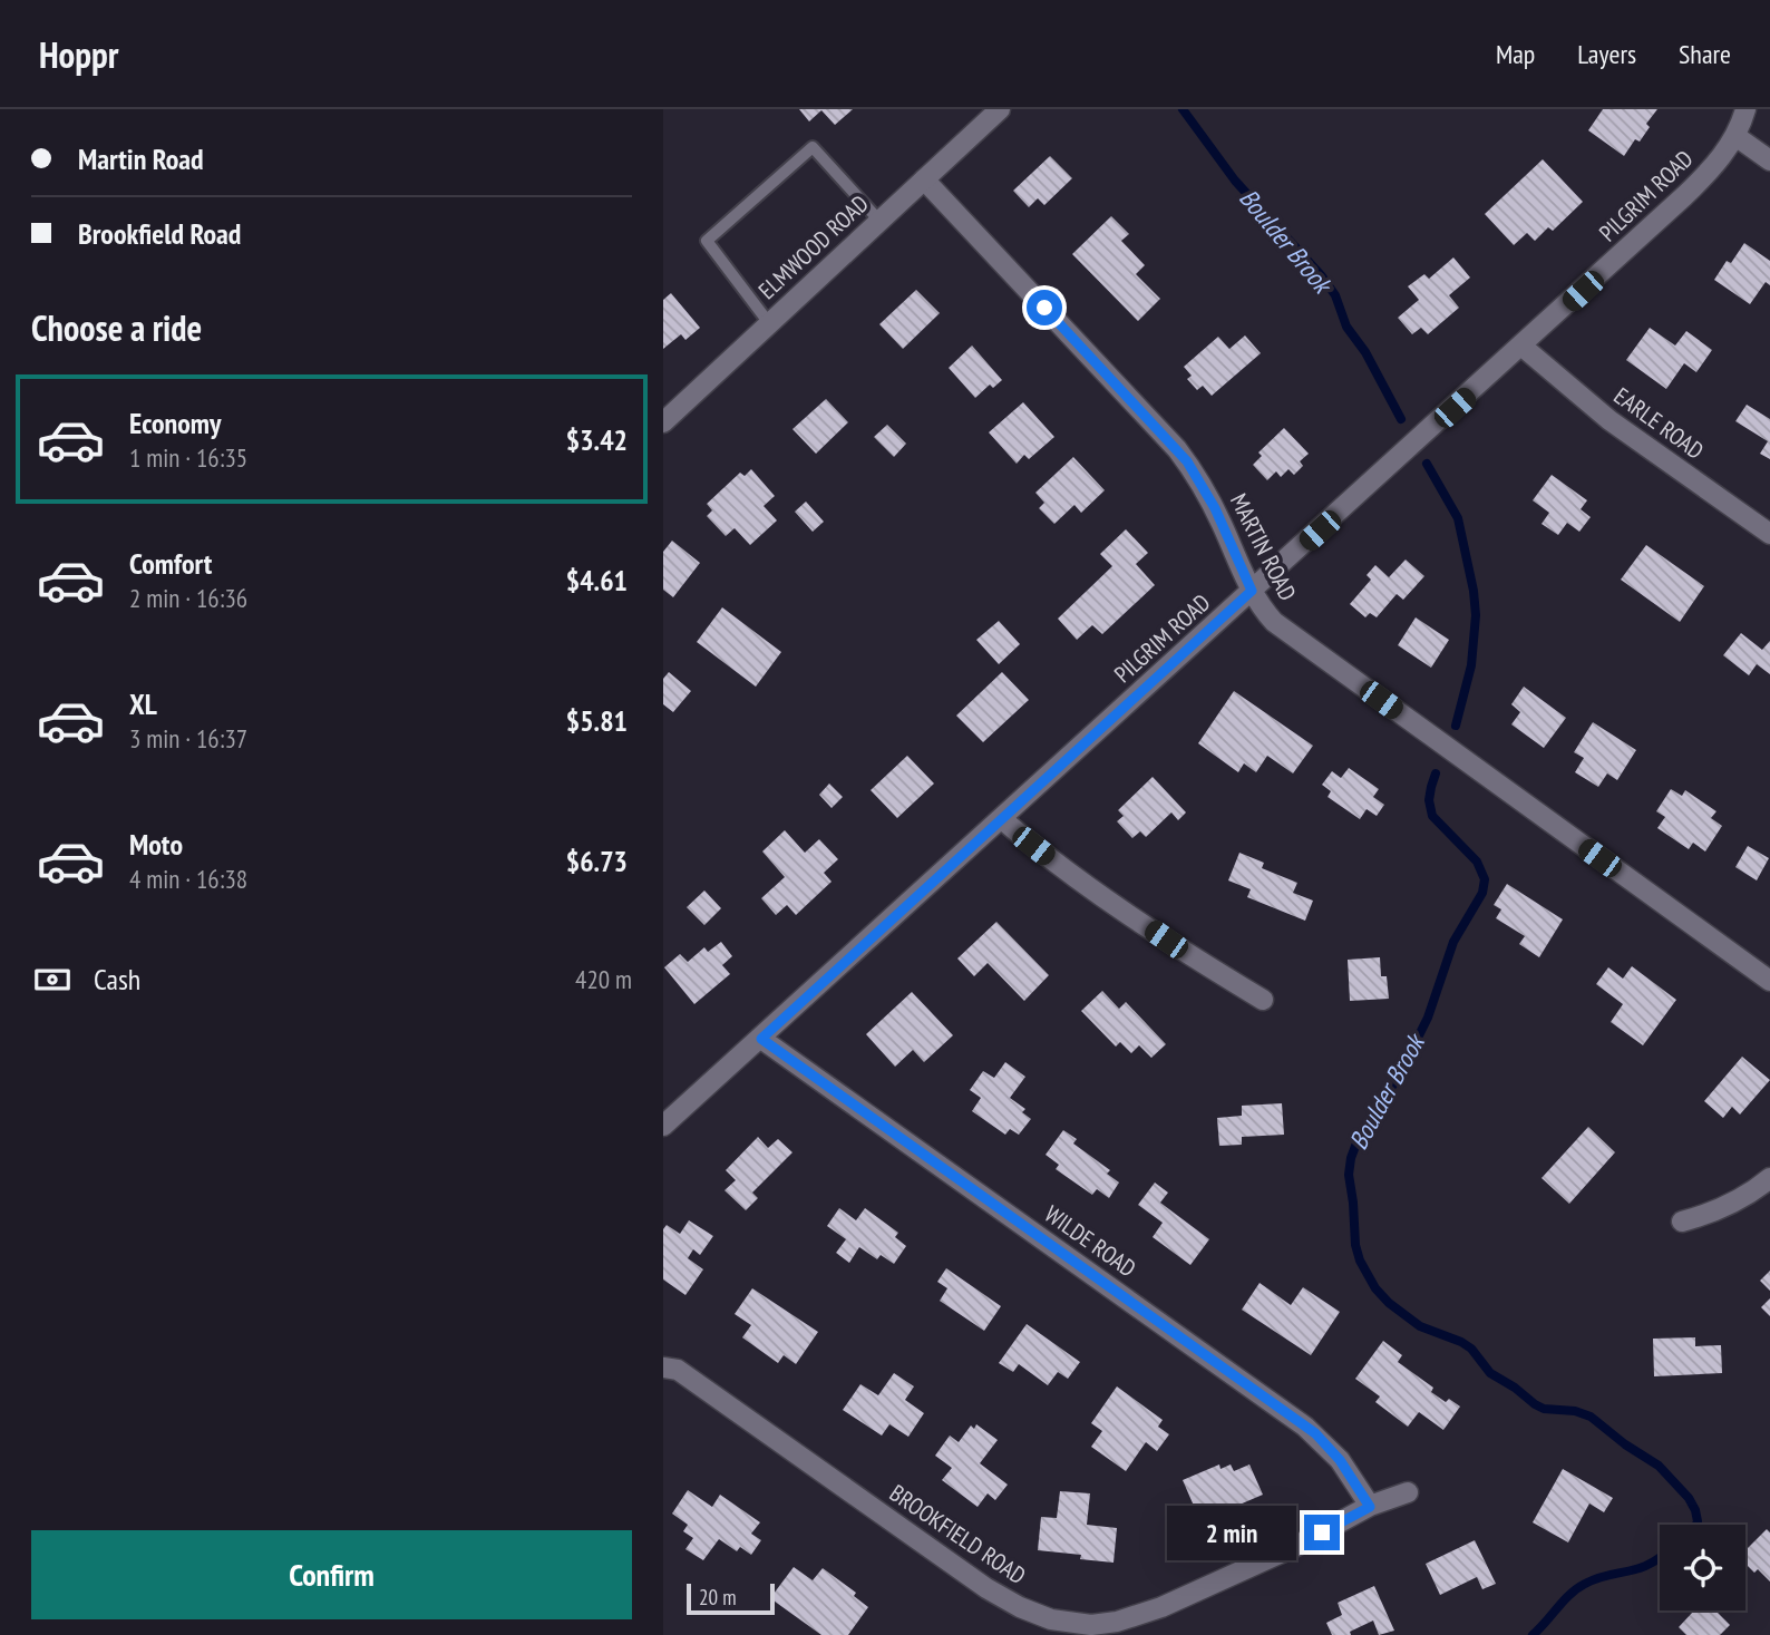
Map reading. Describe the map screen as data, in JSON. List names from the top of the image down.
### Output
{
  "streets": {
    "street": [
      "PILGRIM ROAD",
      "ELMWOOD ROAD",
      "EARLE ROAD",
      "MARTIN ROAD",
      "WILDE ROAD",
      "BROOKFIELD ROAD"
    ]
  },
  "crossings": [
    ["PILGRIM ROAD", "EARLE ROAD"],
    ["PILGRIM ROAD", "MARTIN ROAD"],
    ["PILGRIM ROAD", "WILDE ROAD"],
    ["ELMWOOD ROAD", "MARTIN ROAD"],
    ["WILDE ROAD", "BROOKFIELD ROAD"]
  ],
  "water": ["Boulder Brook"],
  "scale_bar": "20 m",
  "page": {
    "header": "Hoppr",
    "nav": ["Map", "Layers", "Share"],
    "banner": ["Martin Road", "Brookfield Road"],
    "heading": "Choose a ride",
    "list": [
      {
        "name": "Economy",
        "note": "1 min · 16:35",
        "value": "$3.42"
      },
      {
        "name": "Comfort",
        "note": "2 min · 16:36",
        "value": "$4.61"
      },
      {
        "name": "XL",
        "note": "3 min · 16:37",
        "value": "$5.81"
      },
      {
        "name": "Moto",
        "note": "4 min · 16:38",
        "value": "$6.73"
      }
    ],
    "pay": ["Cash", "420 m"],
    "bubble": "2 min",
    "buttons": "Confirm",
    "scale": "20 m"
  }
}
